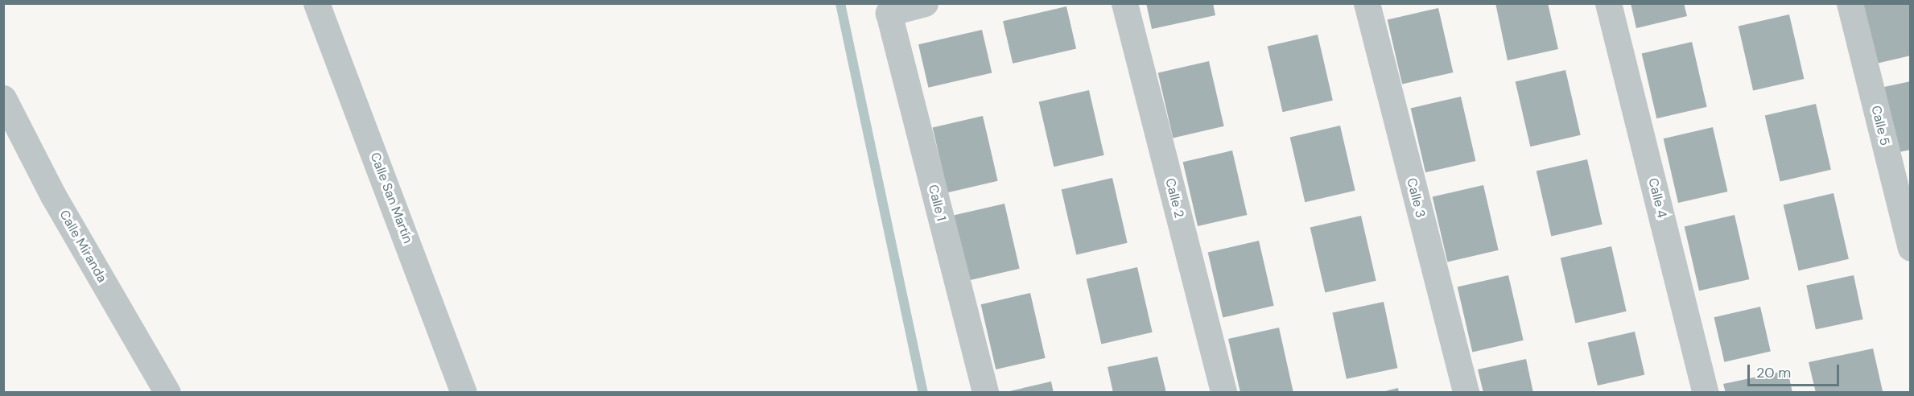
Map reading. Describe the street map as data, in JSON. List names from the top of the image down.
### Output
{
  "streets": {
    "street": [
      "Calle 5",
      "Calle San Martín",
      "Calle 2",
      "Calle 3",
      "Calle 4",
      "Calle 1",
      "Calle Miranda"
    ]
  },
  "scale_bar": "20 m"
}
